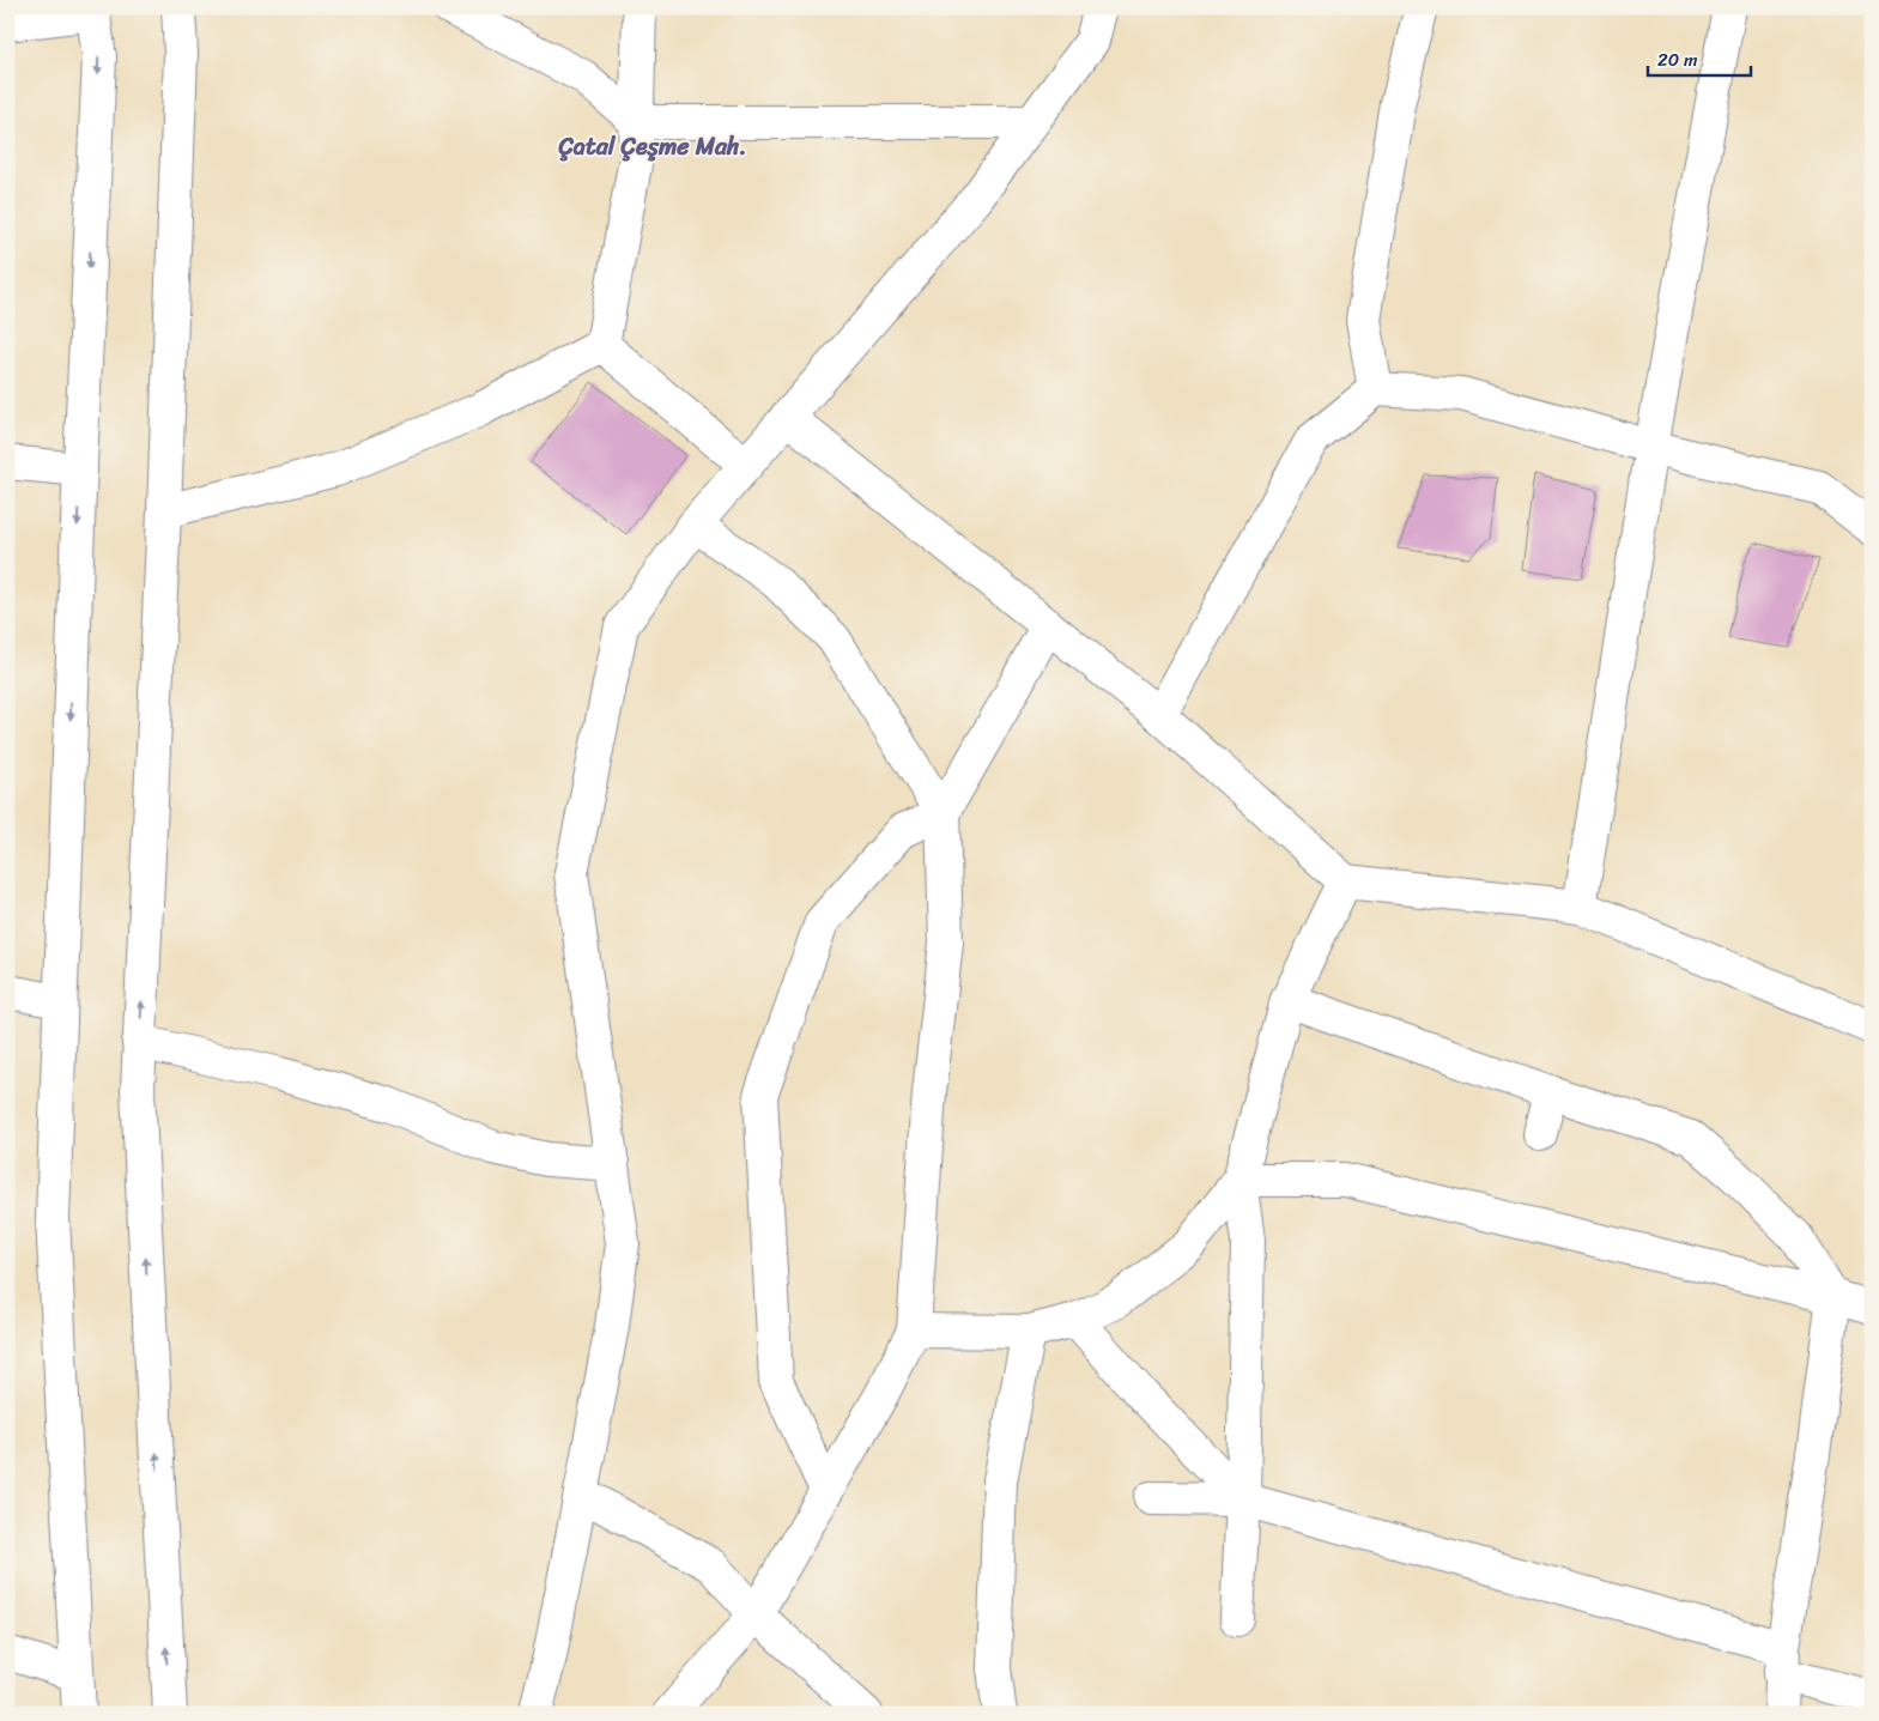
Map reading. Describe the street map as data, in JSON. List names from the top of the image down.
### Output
{
  "districts": ["Çatal Çeşme Mah."],
  "scale_bar": "20 m"
}
